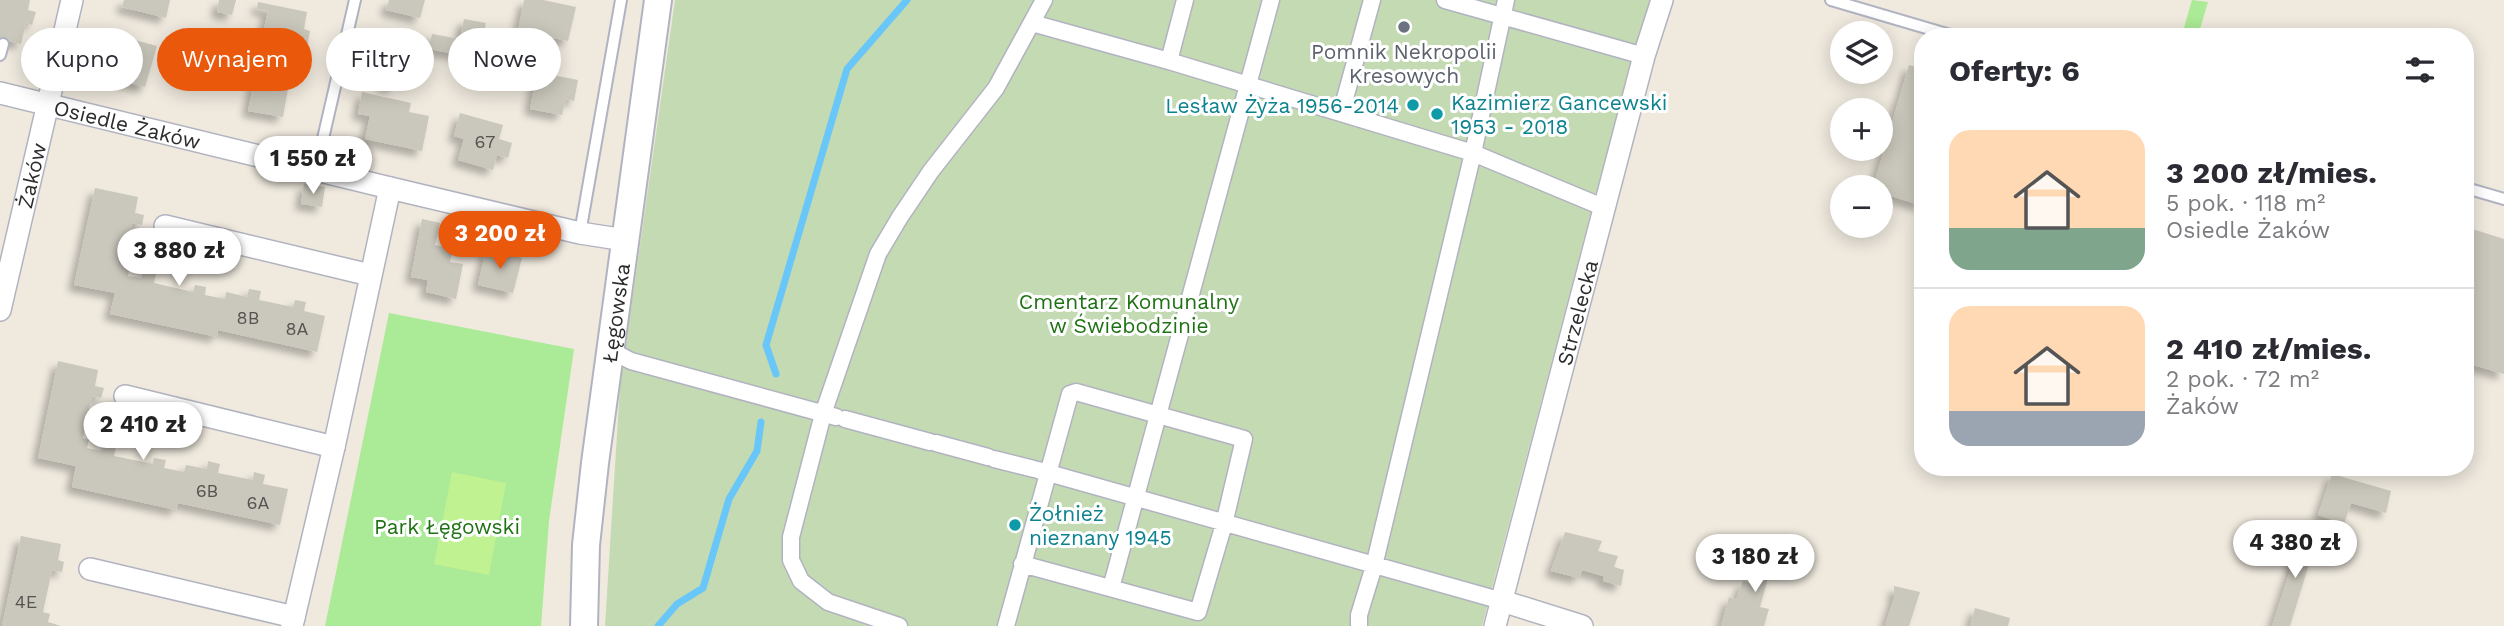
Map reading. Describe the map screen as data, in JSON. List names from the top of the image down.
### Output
{
  "streets": {
    "street": [
      "Osiedle Żaków",
      "Żaków",
      "Łęgowska",
      "Strzelecka"
    ]
  },
  "crossings": [
    ["Osiedle Żaków", "Żaków"],
    ["Osiedle Żaków", "Łęgowska"]
  ],
  "parks": ["Cmentarz Komunalny w Świebodzinie", "Park Łęgowski"],
  "places": [
    "Pomnik Nekropolii Kresowych",
    "Lesław Żyża 1956-2014",
    "Kazimierz Gancewski 1953 - 2018",
    "Żołnież nieznany 1945"
  ],
  "house_numbers": [
    "67",
    "8B",
    "8A",
    "6B",
    "6A",
    "4E"
  ],
  "page": {
    "map_buttons": ["+", "−"],
    "chip": [
      "Kupno",
      "Wynajem",
      "Filtry",
      "Nowe"
    ],
    "heading": "Oferty: 6",
    "list": [
      {
        "name": "3 200 zł/mies.",
        "note": "5 pok. · 118 m² · Osiedle Żaków"
      },
      {
        "name": "2 410 zł/mies.",
        "note": "2 pok. · 72 m² · Żaków"
      }
    ],
    "price": [
      "1 550 zł",
      "3 200 zł",
      "3 880 zł",
      "2 410 zł",
      "4 380 zł",
      "3 180 zł"
    ]
  }
}
